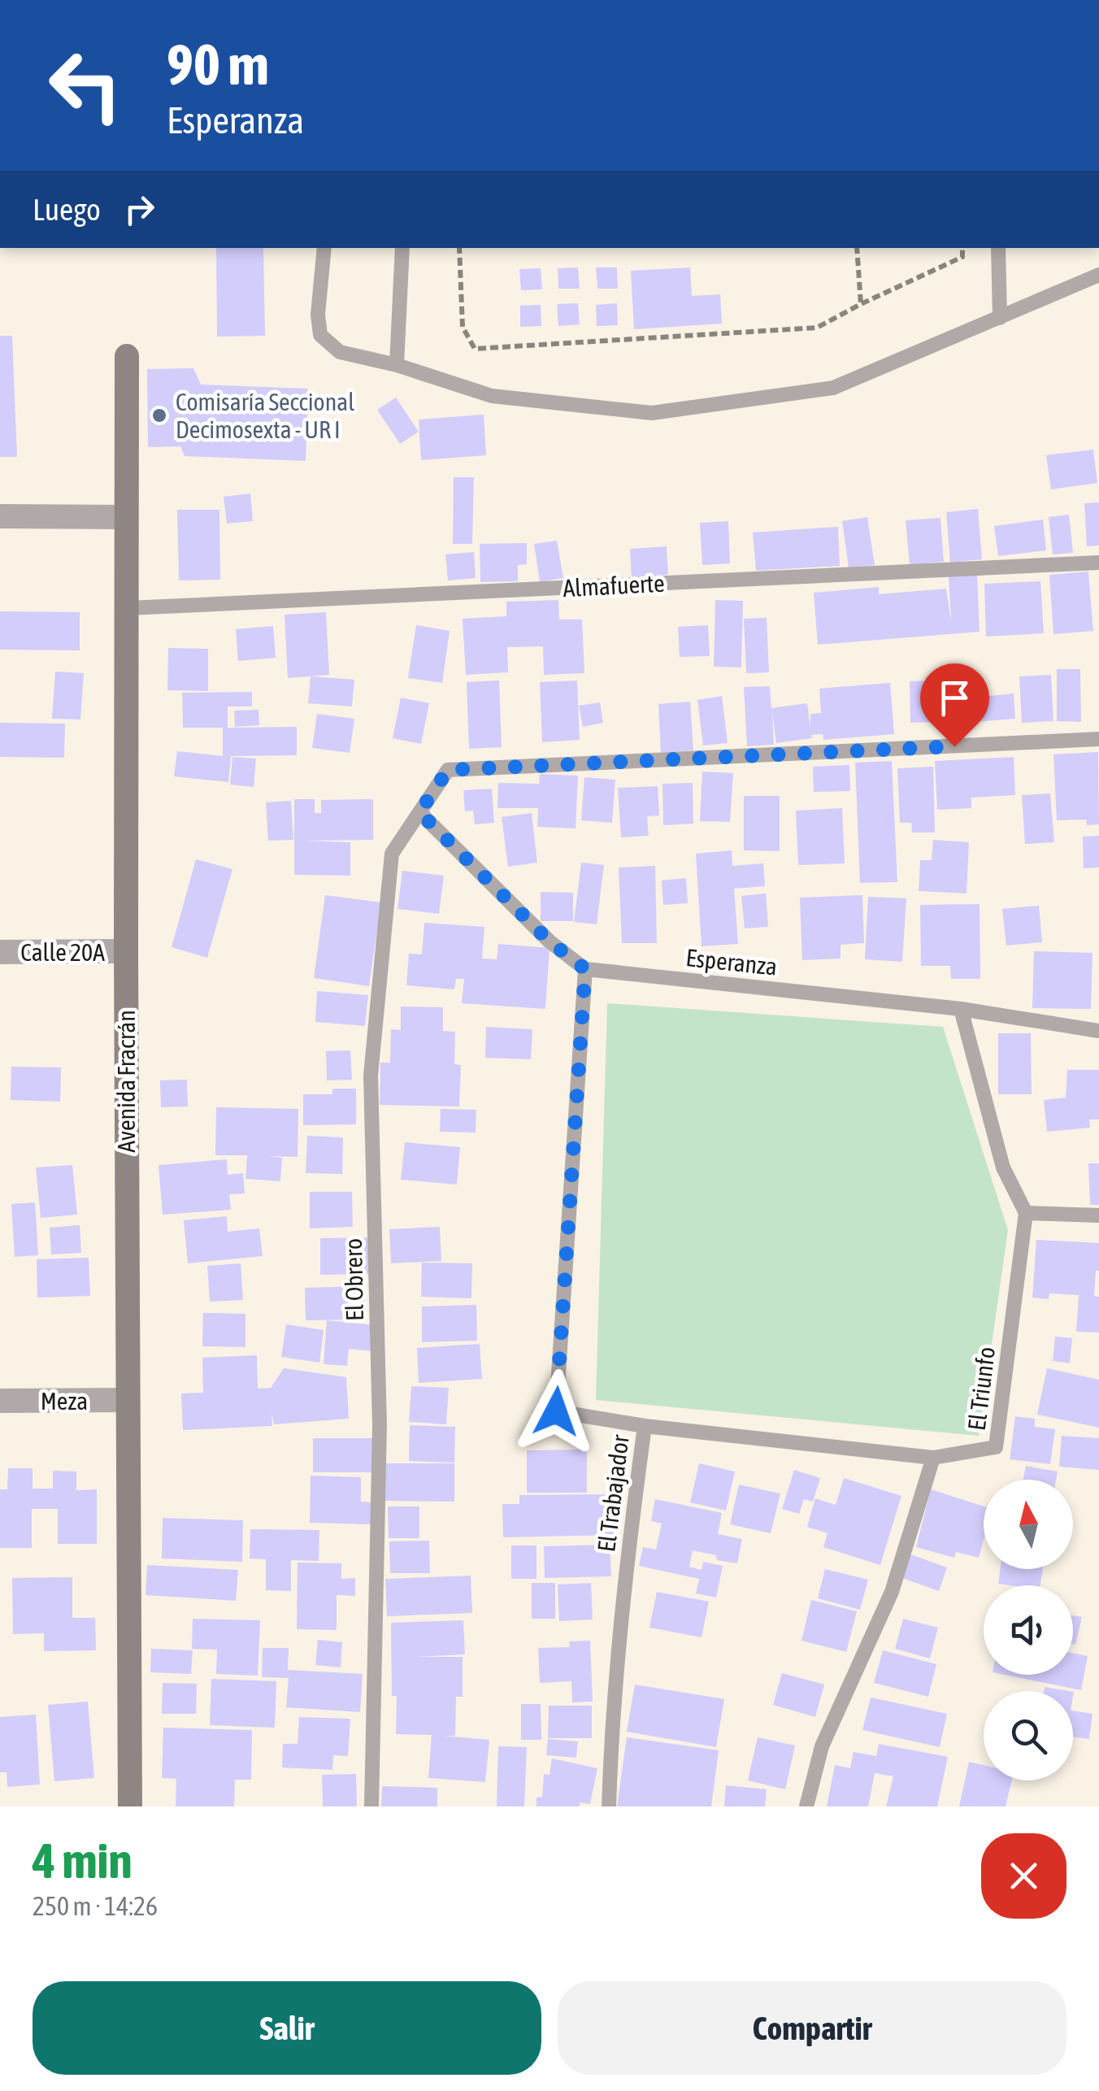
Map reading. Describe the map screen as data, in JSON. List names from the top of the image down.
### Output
{
  "streets": {
    "main road": ["Avenida Fracrán"],
    "street": ["Calle 20A", "Meza"],
    "lane": [
      "Almafuerte",
      "Esperanza",
      "El Obrero",
      "El Triunfo",
      "El Trabajador"
    ]
  },
  "crossings": [
    ["Almafuerte", "Avenida Fracrán"],
    ["Calle 20A", "Avenida Fracrán"],
    ["Esperanza", "El Trabajador"],
    ["Avenida Fracrán", "Meza"]
  ],
  "places": ["Comisaría Seccional Decimosexta - UR I"],
  "north": "top",
  "page": {
    "turn": ["90 m", "Esperanza"],
    "then": "Luego",
    "heading": ["4 min", "250 m · 14:26"],
    "buttons": ["Salir", "Compartir"]
  }
}
